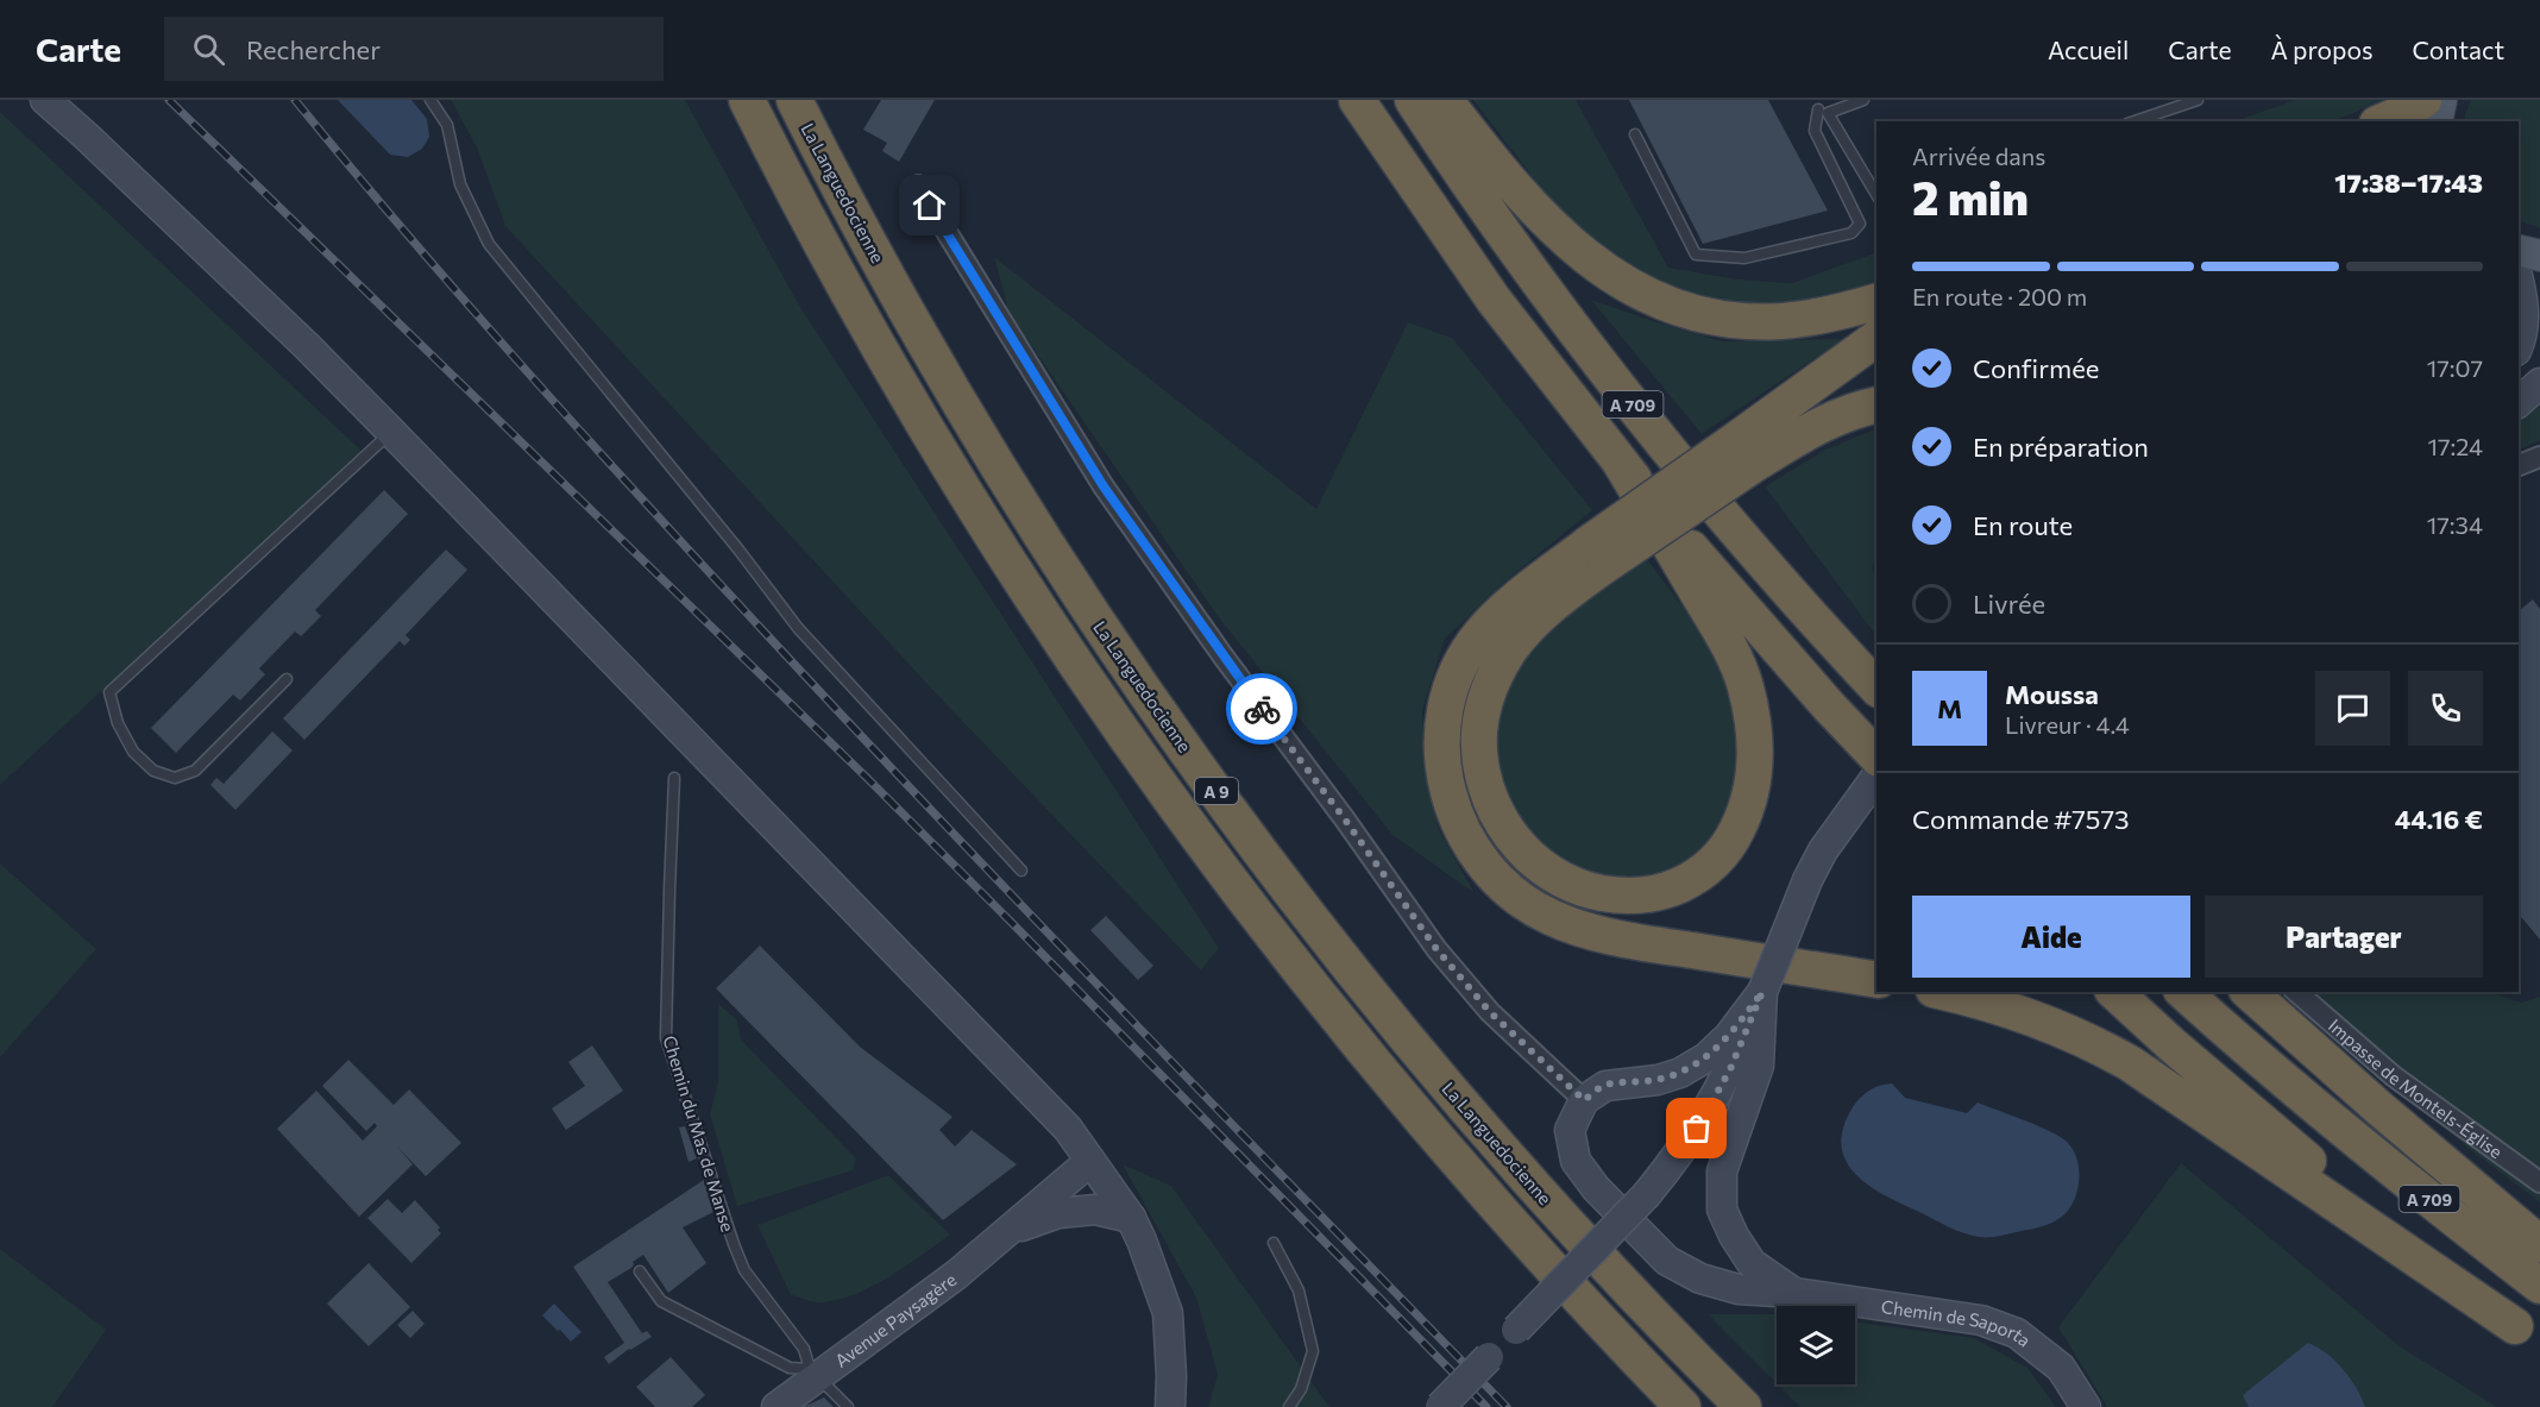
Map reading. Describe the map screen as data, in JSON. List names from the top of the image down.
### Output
{
  "streets": {
    "highway": ["La Languedocienne", "A 709", "A 9"],
    "street": ["Impasse de Montels-Église", "Avenue Paysagère", "Chemin de Saporta"],
    "lane": ["Chemin du Mas de Manse"]
  },
  "crossings": [
    ["Chemin du Mas de Manse", "Avenue Paysagère"]
  ],
  "page": {
    "header": "Carte",
    "search": "Rechercher",
    "nav": [
      "Accueil",
      "Carte",
      "À propos",
      "Contact"
    ],
    "heading": ["2 min", "Arrivée dans", "17:38–17:43"],
    "panel": [
      "Moussa",
      "Livreur · 4.4",
      "Commande #7573",
      "44.16 €"
    ],
    "bar": "En route · 200 m",
    "list": [
      ["Confirmée", "17:07"],
      ["En préparation", "17:24"],
      ["En route", "17:34"],
      "Livrée"
    ],
    "round": "M",
    "buttons": ["Aide", "Partager"]
  }
}
